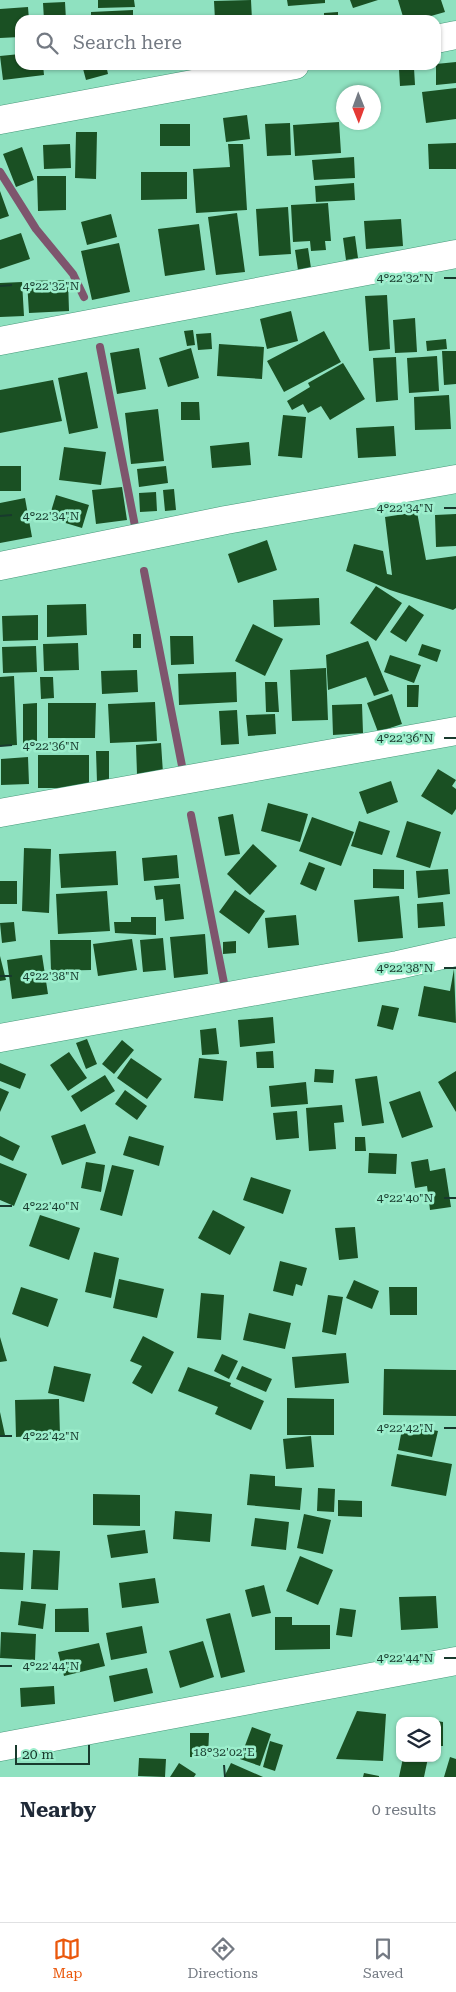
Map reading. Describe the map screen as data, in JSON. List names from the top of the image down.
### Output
{
  "scale_bar": "20 m",
  "north": "bottom",
  "page": {
    "search": "Search here",
    "scale": "20 m",
    "heading": ["Nearby", "0 results"],
    "nav": ["Map", "Directions", "Saved"]
  },
  "coordinates": [
    "4°22'32\"N",
    "4°22'34\"N",
    "4°22'36\"N",
    "4°22'38\"N",
    "4°22'40\"N",
    "4°22'42\"N",
    "4°22'44\"N",
    "18°32'02\"E"
  ]
}
